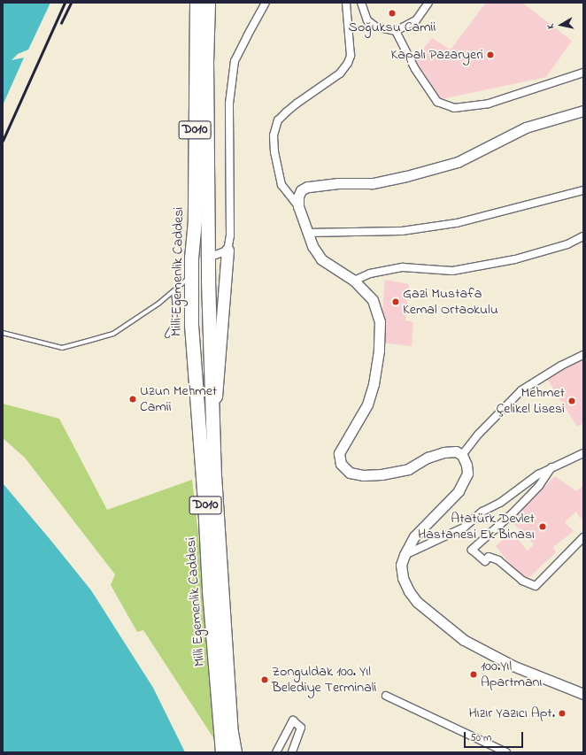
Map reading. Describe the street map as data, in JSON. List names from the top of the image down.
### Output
{
  "streets": {
    "highway": ["D010", "Milli Egemenlik Caddesi"]
  },
  "places": [
    "Soğuksu Camii",
    "Kapalı Pazaryeri",
    "Gazi Mustafa Kemal Ortaokulu",
    "Uzun Mehmet Camii",
    "Mehmet Çelikel Lisesi",
    "Atatürk Devlet Hastanesi Ek Binası",
    "100.Yıl Apartmanı",
    "Zonguldak 100. Yıl Belediye Terminali",
    "Hızır Yazıcı Apt."
  ],
  "scale_bar": "50 m",
  "north": "left"
}
